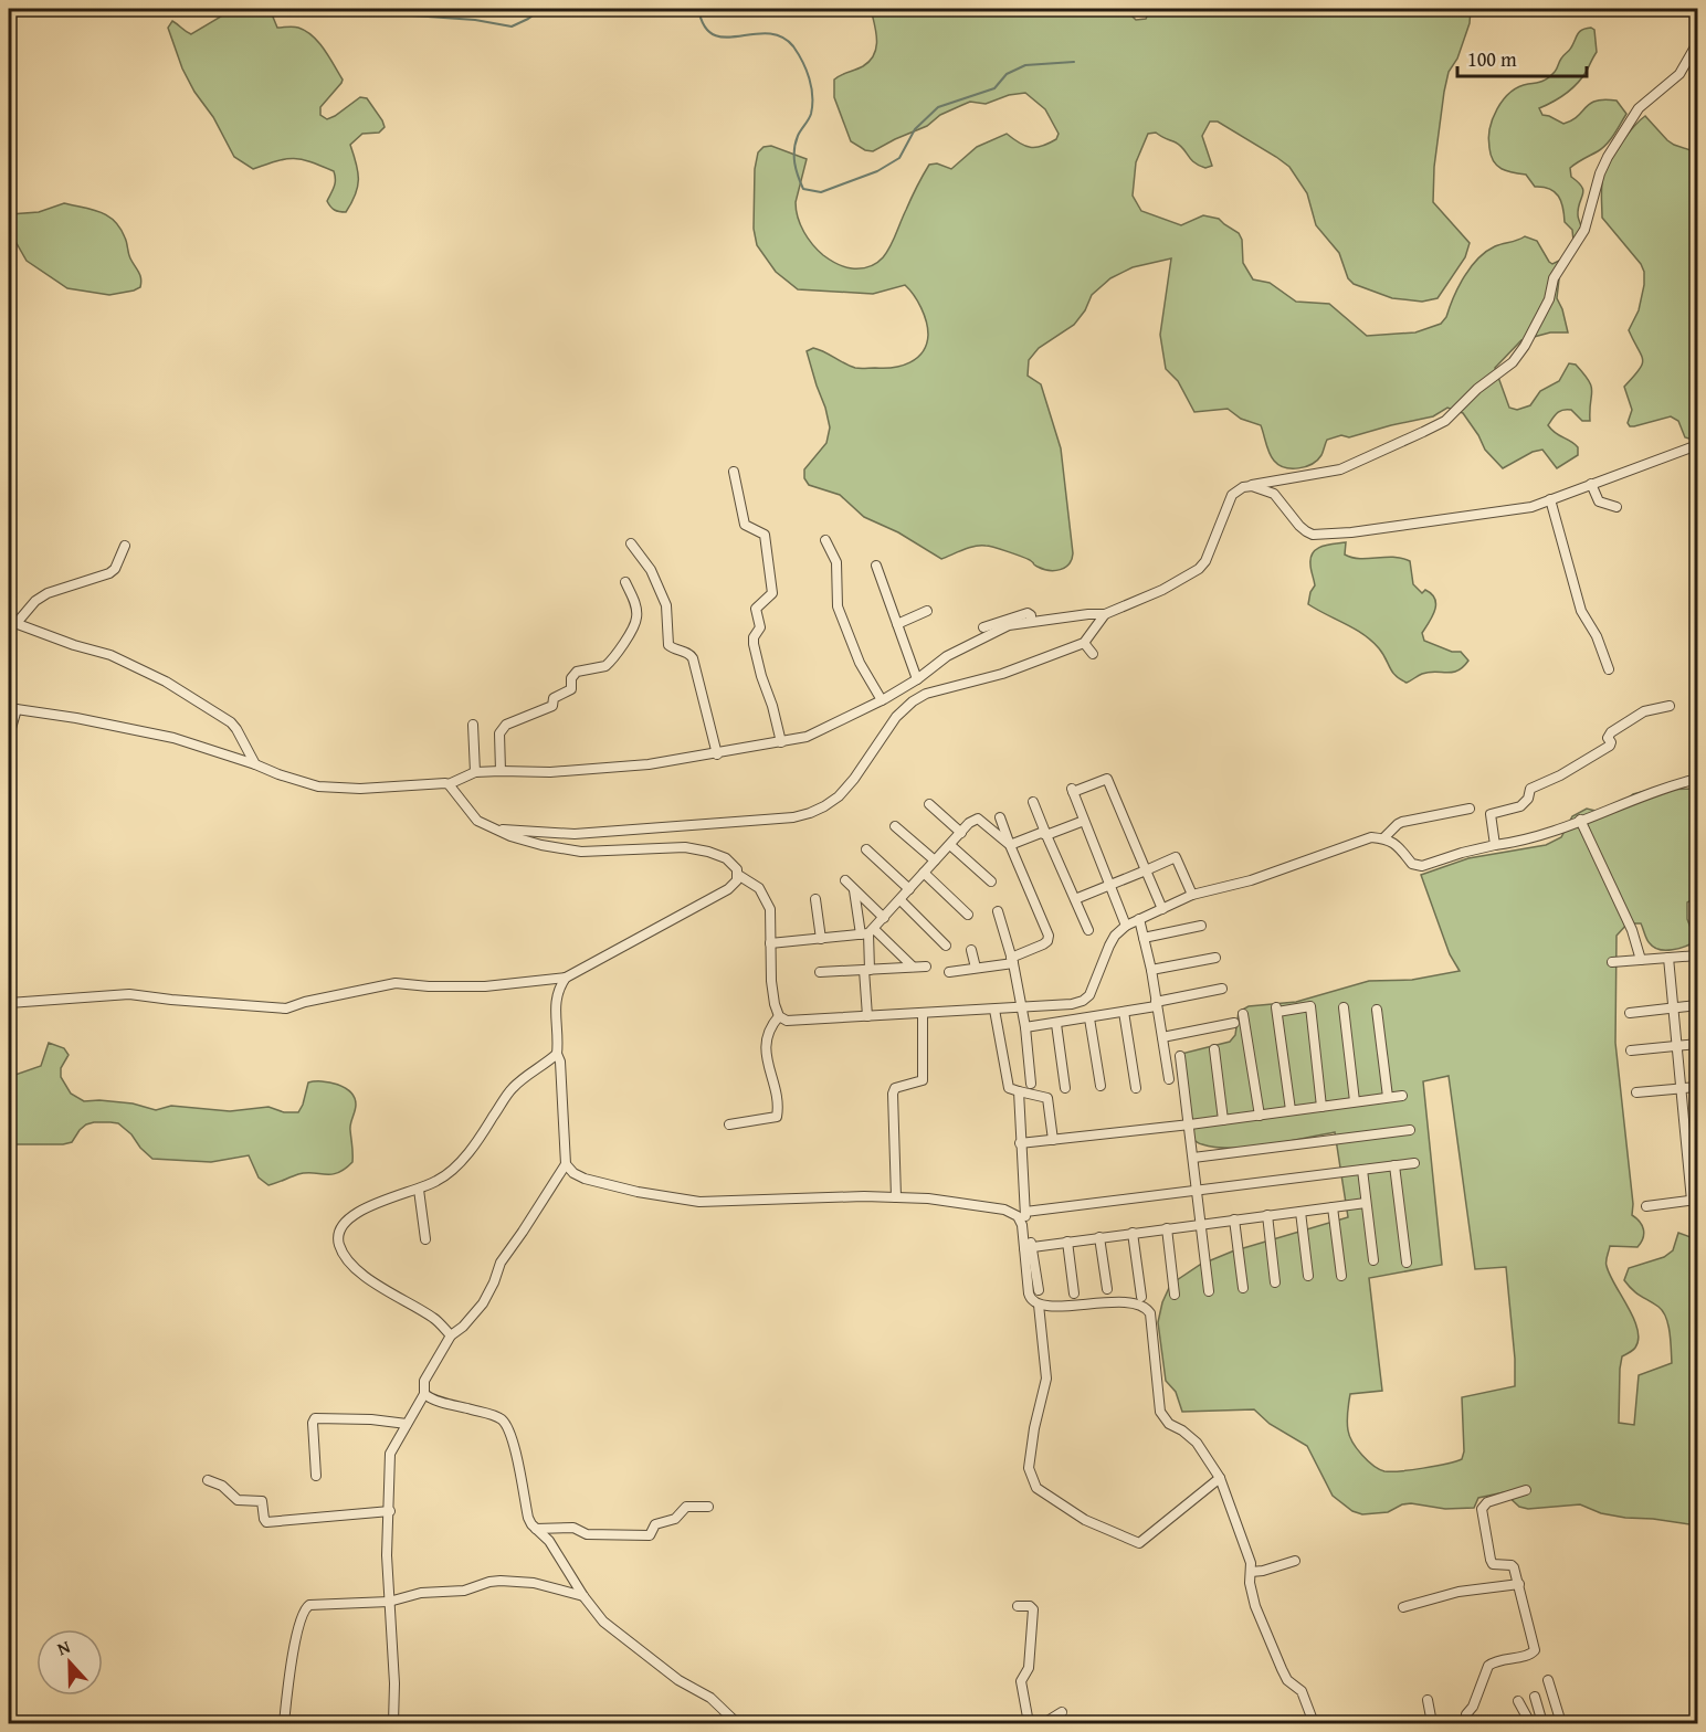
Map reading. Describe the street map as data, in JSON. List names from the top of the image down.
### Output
{
  "scale_bar": "100 m",
  "north": "top"
}
